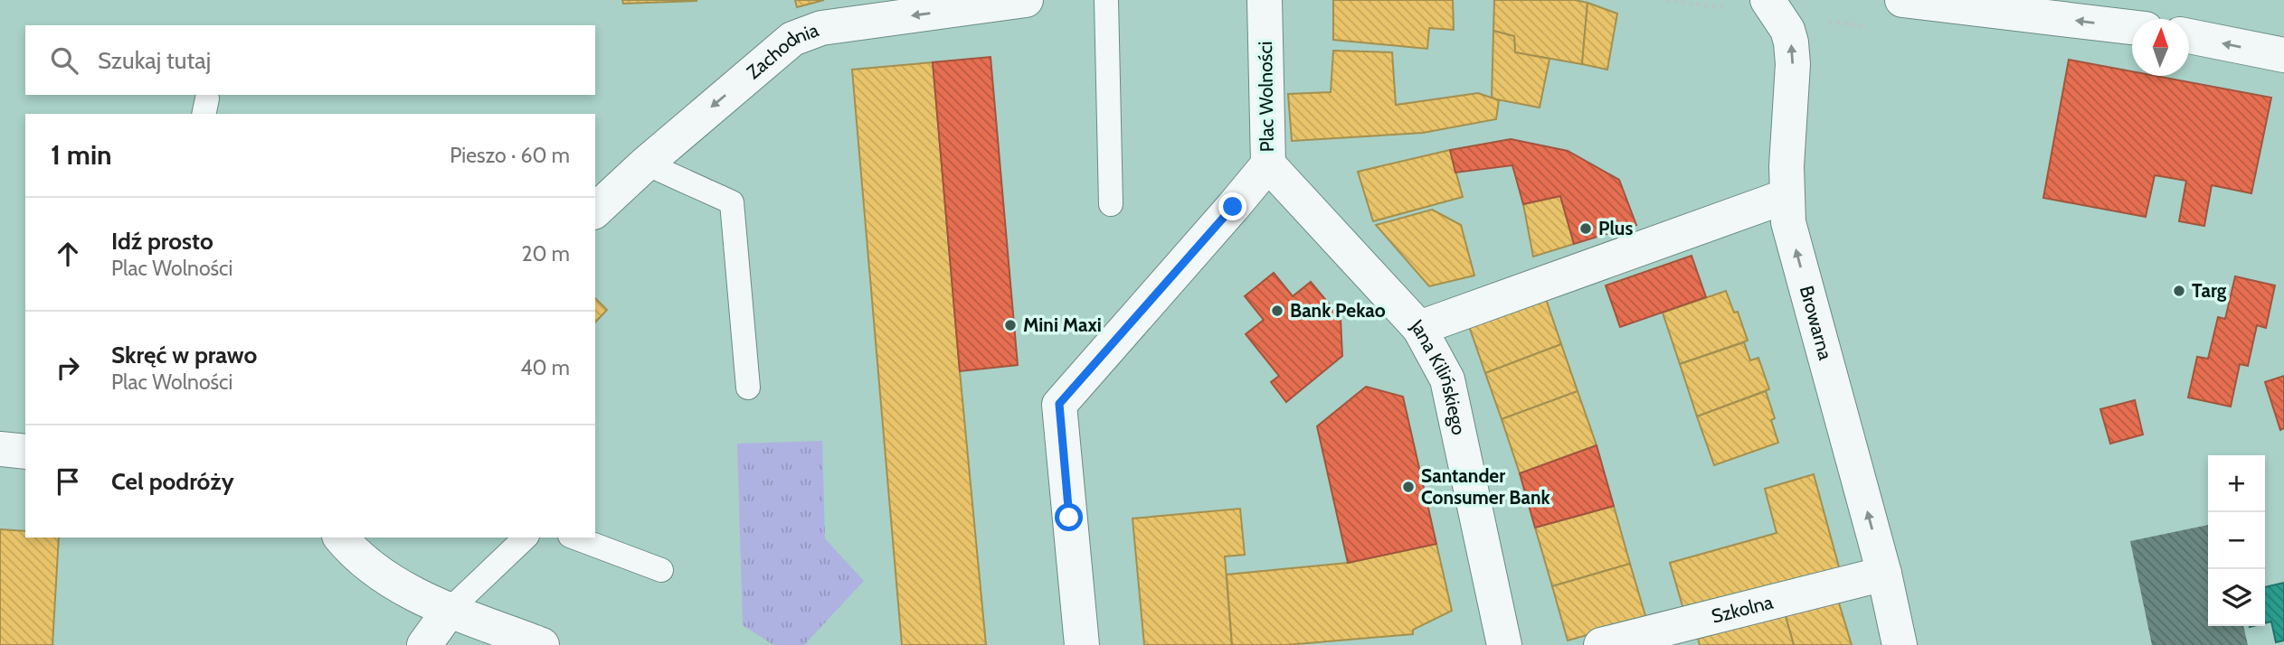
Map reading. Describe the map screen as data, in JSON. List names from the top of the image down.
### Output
{
  "streets": {
    "street": [
      "Zachodnia",
      "Plac Wolności",
      "Browarna",
      "Jana Kilińskiego",
      "Szkolna"
    ]
  },
  "crossings": [
    ["Plac Wolności", "Jana Kilińskiego"],
    ["Browarna", "Szkolna"]
  ],
  "one_way": ["Zachodnia", "Browarna"],
  "places": [
    "Plus",
    "Targ",
    "Bank Pekao",
    "Mini Maxi",
    "Santander Consumer Bank"
  ],
  "north": "top",
  "page": {
    "search": "Szukaj tutaj",
    "heading": ["1 min", "Pieszo · 60 m"],
    "list": [
      ["Idź prosto", "Plac Wolności", "20 m"],
      ["Skręć w prawo", "Plac Wolności", "40 m"],
      "Cel podróży"
    ],
    "map_buttons": ["+", "−"]
  }
}
